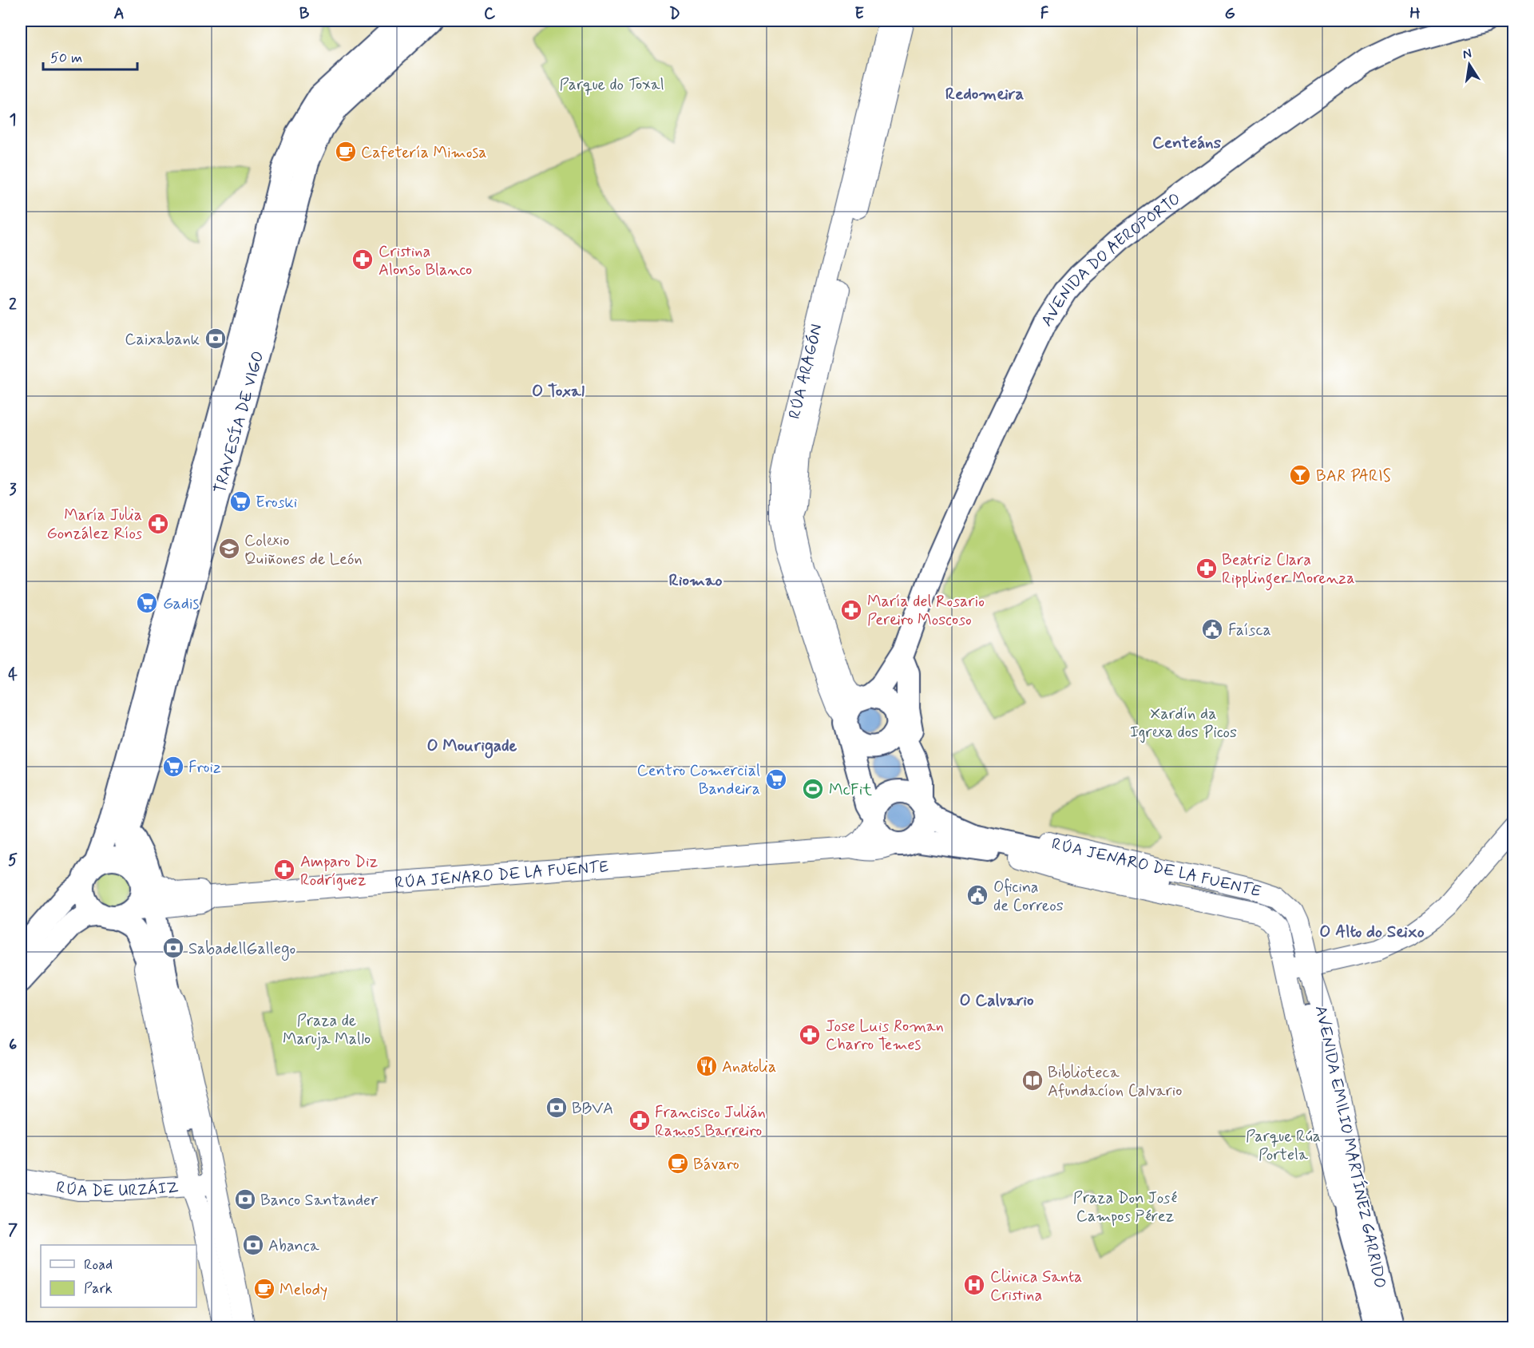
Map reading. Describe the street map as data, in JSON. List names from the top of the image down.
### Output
{
  "streets": {
    "main road": [
      "AVENIDA DO AEROPORTO",
      "RÚA ARAGÓN",
      "TRAVESÍA DE VIGO",
      "RÚA JENARO DE LA FUENTE",
      "AVENIDA EMILIO MARTÍNEZ GARRIDO",
      "RÚA DE URZÁIZ"
    ]
  },
  "crossings": [
    ["AVENIDA DO AEROPORTO", "RÚA ARAGÓN"],
    ["RÚA ARAGÓN", "RÚA JENARO DE LA FUENTE"],
    ["TRAVESÍA DE VIGO", "RÚA JENARO DE LA FUENTE"],
    ["RÚA JENARO DE LA FUENTE", "AVENIDA EMILIO MARTÍNEZ GARRIDO"]
  ],
  "districts": [
    "Redomeira",
    "Centeáns",
    "O Toxal",
    "Riomao",
    "O Mourigade",
    "O Alto do Seixo",
    "O Calvario"
  ],
  "parks": [
    "Parque do Toxal",
    "Xardín da Igrexa dos Picos",
    "Praza de Maruja Mallo",
    "Parque Rúa Portela",
    "Praza Don José Campos Pérez"
  ],
  "places": {
    "cafe": ["Cafetería Mimosa", "Bávaro", "Melody"],
    "pharmacy": [
      "Cristina Alonso Blanco",
      "María Julia González Ríos",
      "Beatriz Clara Ripplinger Morenza",
      "María del Rosario Pereiro Moscoso",
      "Amparo Diz Rodríguez",
      "Jose Luis Roman Charro Temes",
      "Francisco Julián Ramos Barreiro"
    ],
    "bank": [
      "Caixabank",
      "SabadellGallego",
      "BBVA",
      "Banco Santander",
      "Abanca"
    ],
    "bar": ["BAR PARIS"],
    "supermarket": [
      "Eroski",
      "Gadis",
      "Froiz",
      "Centro Comercial Bandeira"
    ],
    "school or university": ["Colexio Quiñones de León"],
    "public building": ["Faísca", "Oficina de Correos"],
    "sports": ["McFit"],
    "restaurant": ["Anatolia"],
    "library": ["Biblioteca Afundacíon Calvario"],
    "hospital": ["Clinica Santa Cristina"]
  },
  "legend": ["Road", "Park"],
  "scale_bar": "50 m",
  "north": "top",
  "grid": {
    "columns": [
      "A",
      "B",
      "C",
      "D",
      "E",
      "F",
      "G",
      "H"
    ],
    "rows": [
      "1",
      "2",
      "3",
      "4",
      "5",
      "6",
      "7"
    ]
  }
}
